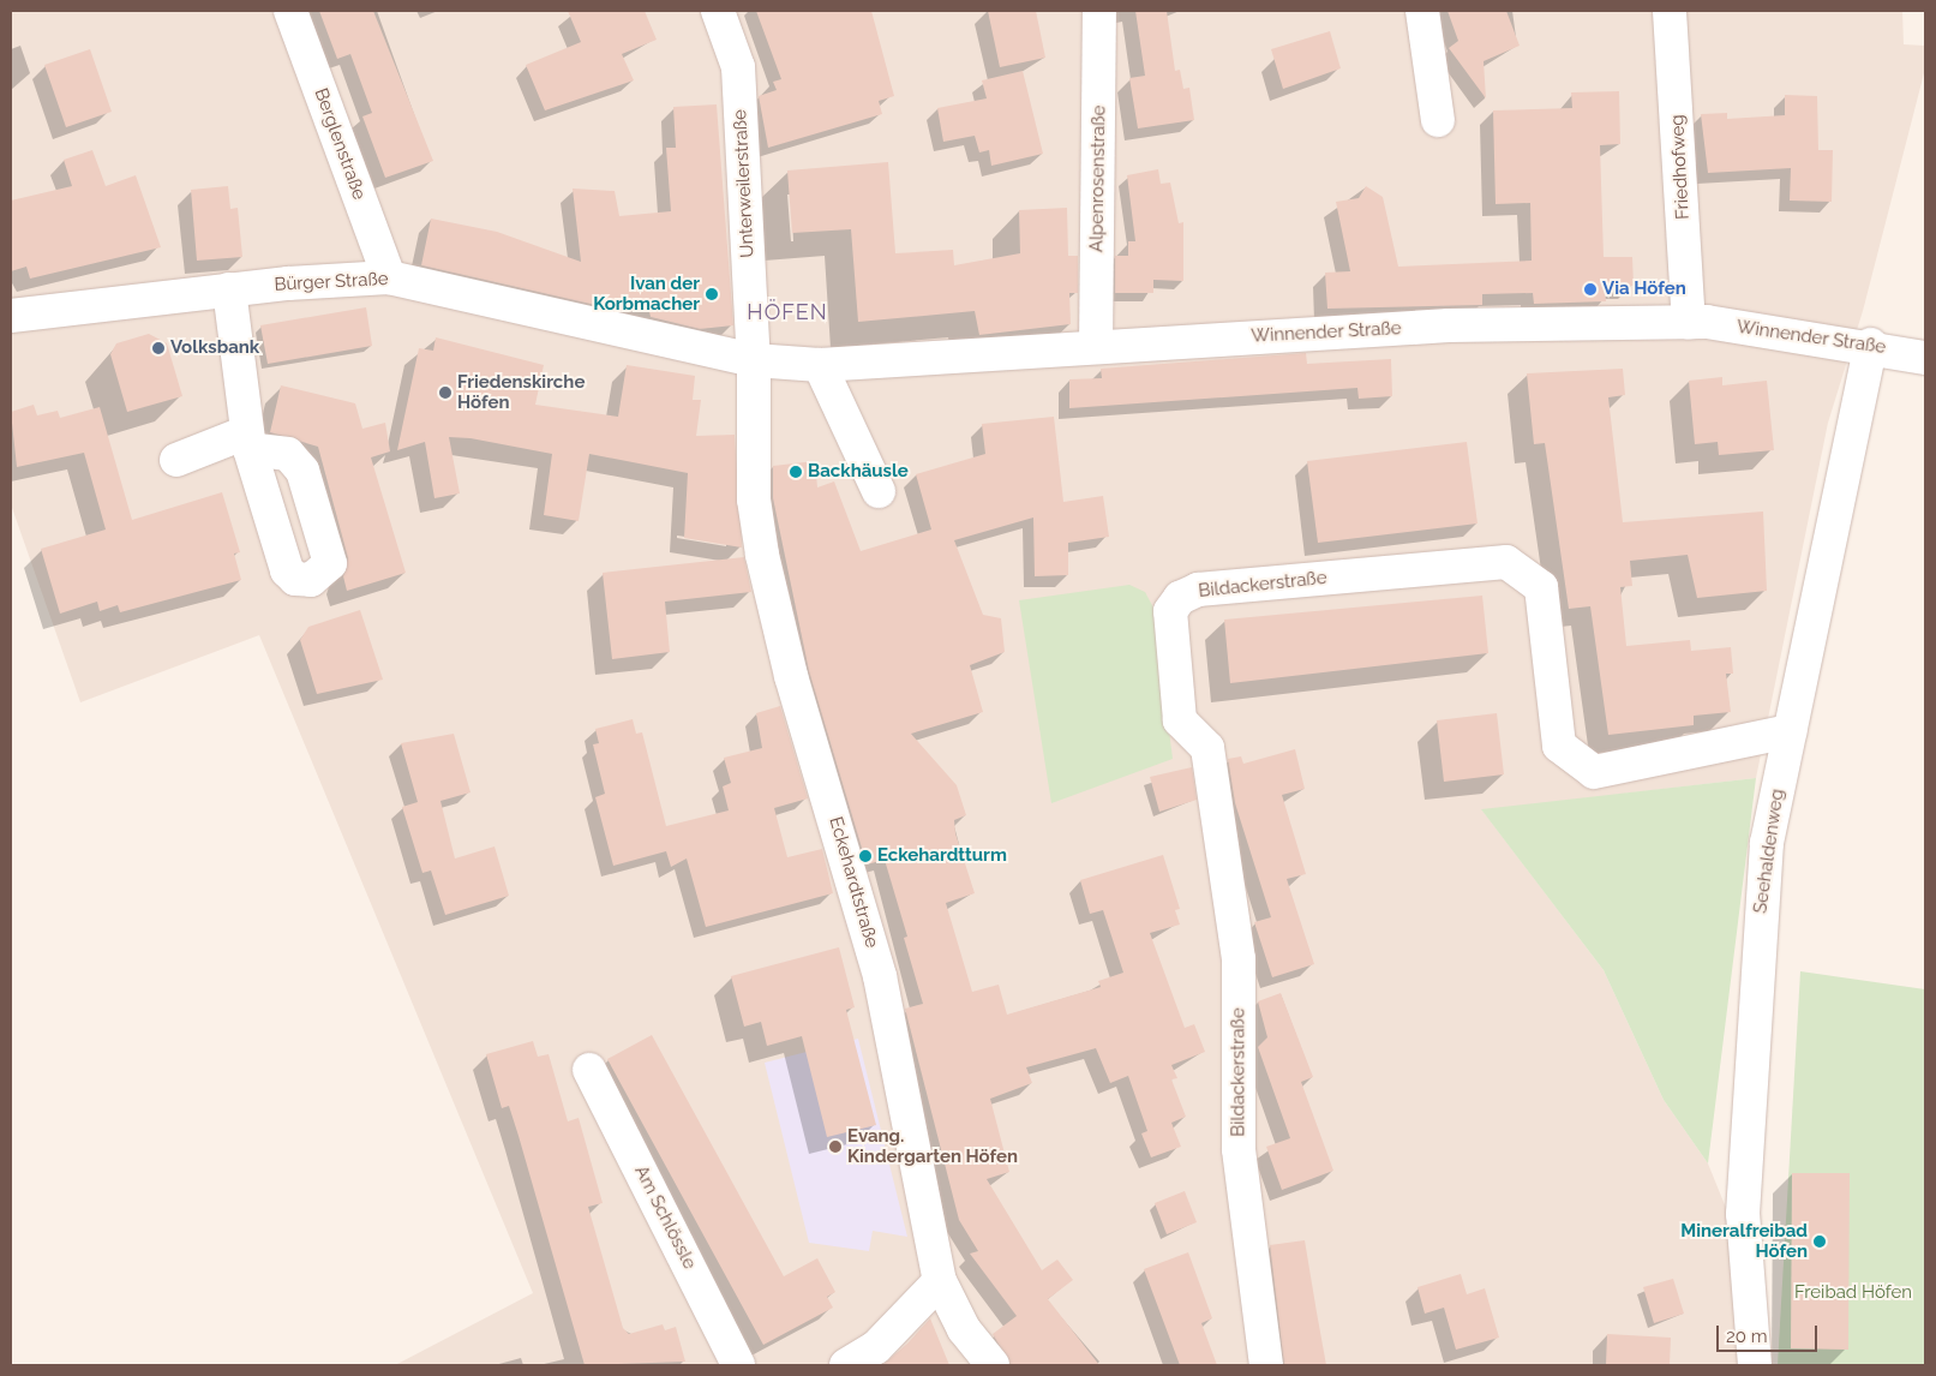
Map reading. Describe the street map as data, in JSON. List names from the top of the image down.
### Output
{
  "streets": {
    "street": [
      "Berglenstraße",
      "Friedhofweg",
      "Alpenrosenstraße",
      "Unterweilerstraße",
      "Bürger Straße",
      "Winnender Straße",
      "Bildackerstraße",
      "Seehaldenweg",
      "Eckehardtstraße",
      "Am Schlössle"
    ]
  },
  "crossings": [
    ["Berglenstraße", "Bürger Straße"],
    ["Friedhofweg", "Winnender Straße"],
    ["Alpenrosenstraße", "Winnender Straße"],
    ["Unterweilerstraße", "Bürger Straße"],
    ["Unterweilerstraße", "Winnender Straße"],
    ["Unterweilerstraße", "Eckehardtstraße"],
    ["Bürger Straße", "Winnender Straße"],
    ["Bürger Straße", "Eckehardtstraße"],
    ["Winnender Straße", "Seehaldenweg"],
    ["Winnender Straße", "Eckehardtstraße"],
    ["Bildackerstraße", "Seehaldenweg"]
  ],
  "districts": ["HÖFEN"],
  "parks": ["Freibad Höfen"],
  "places": [
    "Via Höfen",
    "Ivan der Korbmacher",
    "Volksbank",
    "Friedenskirche Höfen",
    "Backhäusle",
    "Eckehardtturm",
    "Evang. Kindergarten Höfen",
    "Mineralfreibad Höfen"
  ],
  "scale_bar": "20 m"
}
